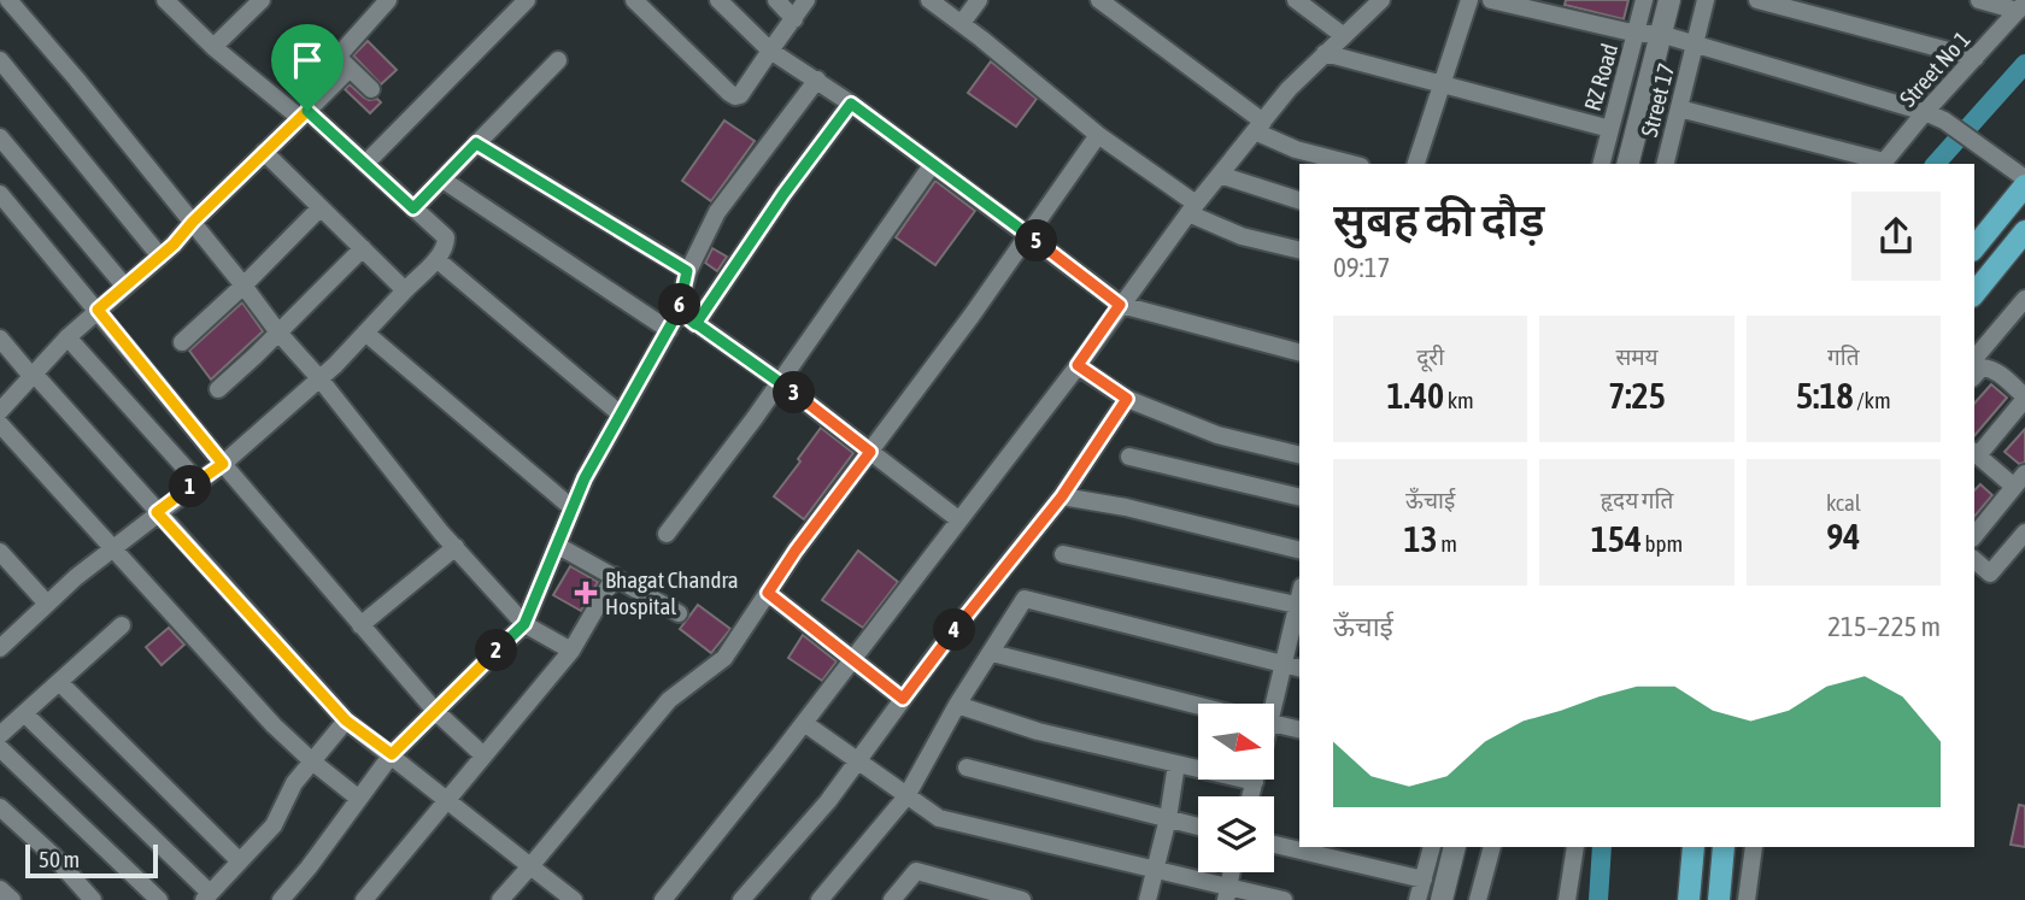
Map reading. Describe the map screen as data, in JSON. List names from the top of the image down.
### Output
{
  "streets": {
    "street": ["Street No 1", "RZ Road", "Street 17"]
  },
  "places": {
    "health": ["Bhagat Chandra Hospital"]
  },
  "scale_bar": "50 m",
  "north": "right",
  "page": {
    "heading": ["सुबह की दौड़", "09:17"],
    "pins": [
      "5",
      "6",
      "3",
      "1",
      "4",
      "2"
    ],
    "stats": [
      ["दूरी", "1.40 km"],
      ["समय", "7:25"],
      ["गति", "5:18 /km"],
      ["ऊँचाई", "13 m"],
      ["हृदय गति", "154 bpm"],
      ["kcal", "94"]
    ],
    "chart": ["ऊँचाई", "215–225 m"],
    "scale": "50 m"
  }
}
